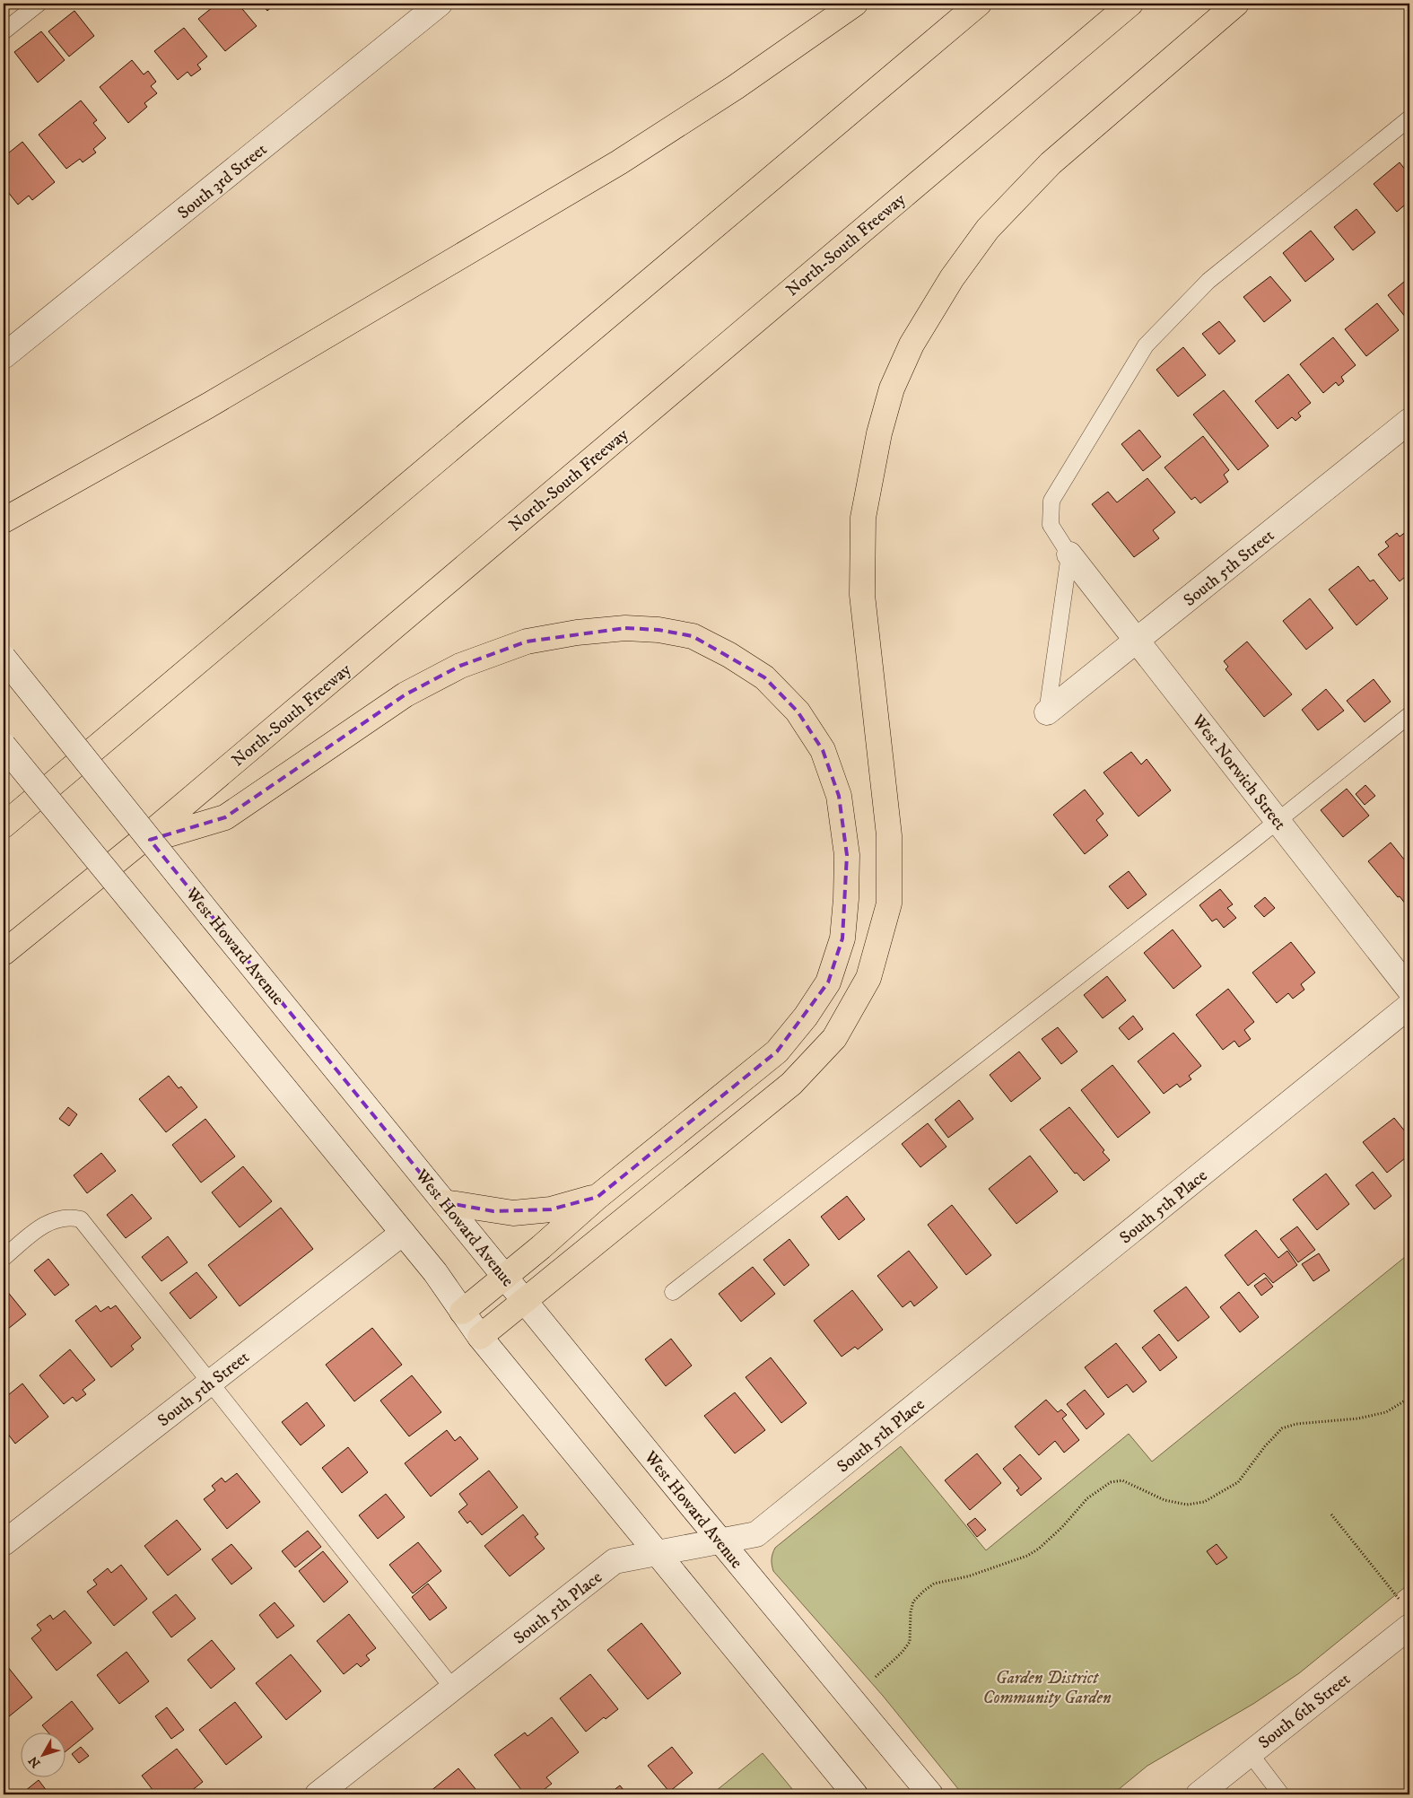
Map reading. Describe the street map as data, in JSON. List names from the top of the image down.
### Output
{
  "streets": {
    "highway": ["North-South Freeway"],
    "street": [
      "South 3rd Street",
      "South 5th Street",
      "West Norwich Street",
      "West Howard Avenue",
      "South 5th Place",
      "South 6th Street"
    ]
  },
  "crossings": [
    ["South 5th Street", "West Norwich Street"],
    ["West Howard Avenue", "South 5th Place"]
  ],
  "parks": ["Garden District Community Garden"],
  "north": "bottom left"
}
